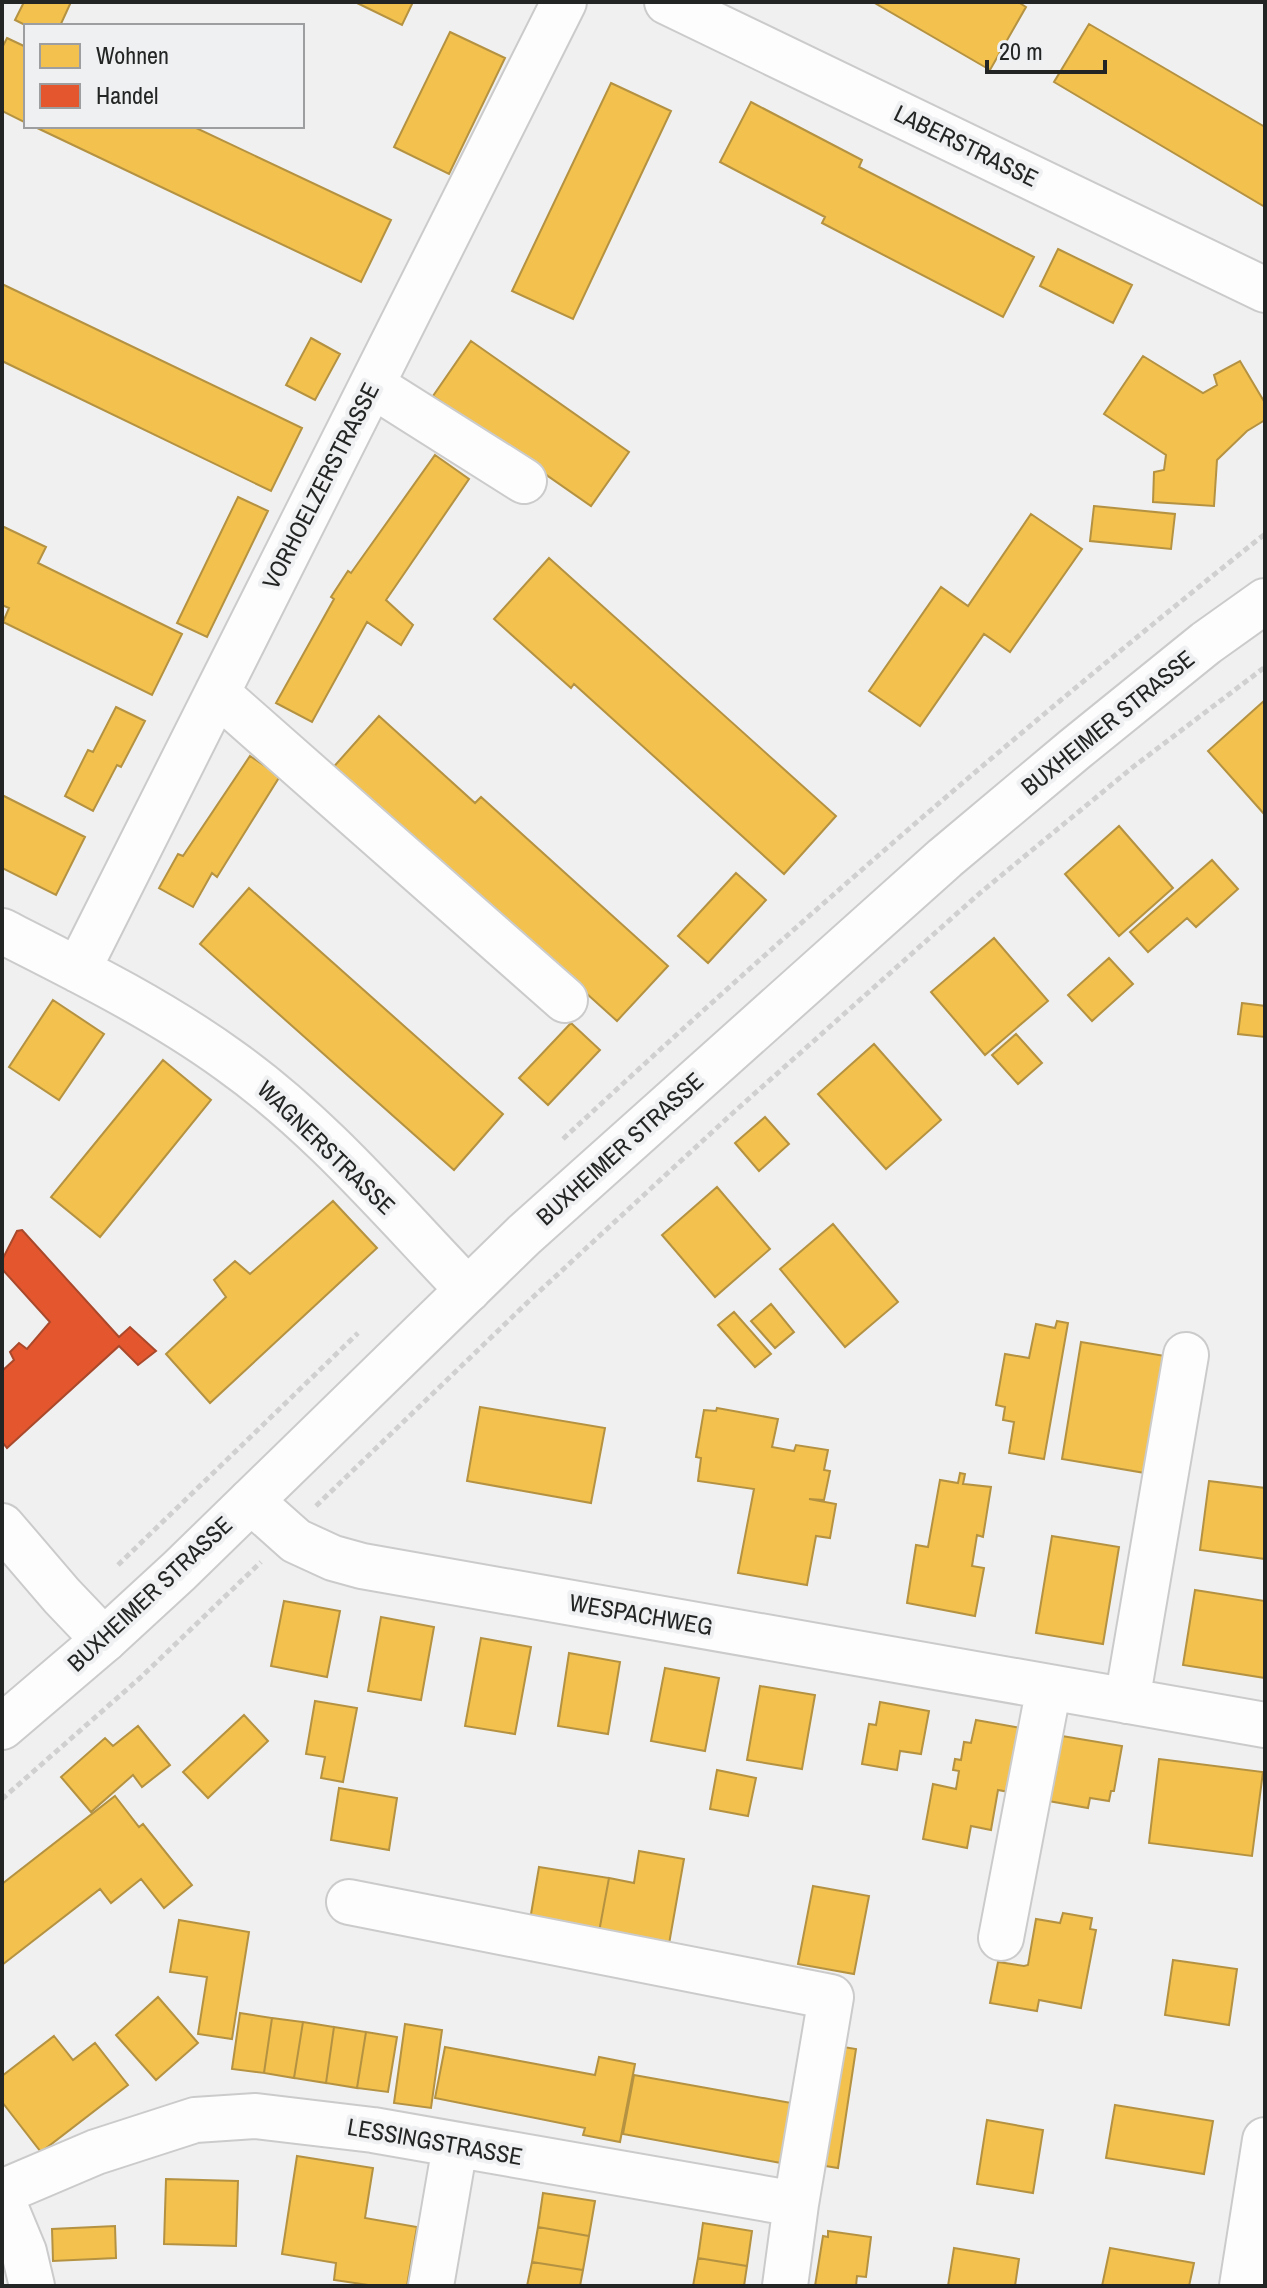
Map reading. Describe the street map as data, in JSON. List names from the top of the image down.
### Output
{
  "streets": {
    "street": [
      "LABERSTRASSE",
      "VORHOELZERSTRASSE",
      "BUXHEIMER STRASSE",
      "WAGNERSTRASSE",
      "WESPACHWEG",
      "LESSINGSTRASSE"
    ]
  },
  "crossings": [
    ["VORHOELZERSTRASSE", "WAGNERSTRASSE"],
    ["BUXHEIMER STRASSE", "WAGNERSTRASSE"],
    ["BUXHEIMER STRASSE", "WESPACHWEG"]
  ],
  "legend": ["Wohnen", "Handel"],
  "scale_bar": "20 m"
}
